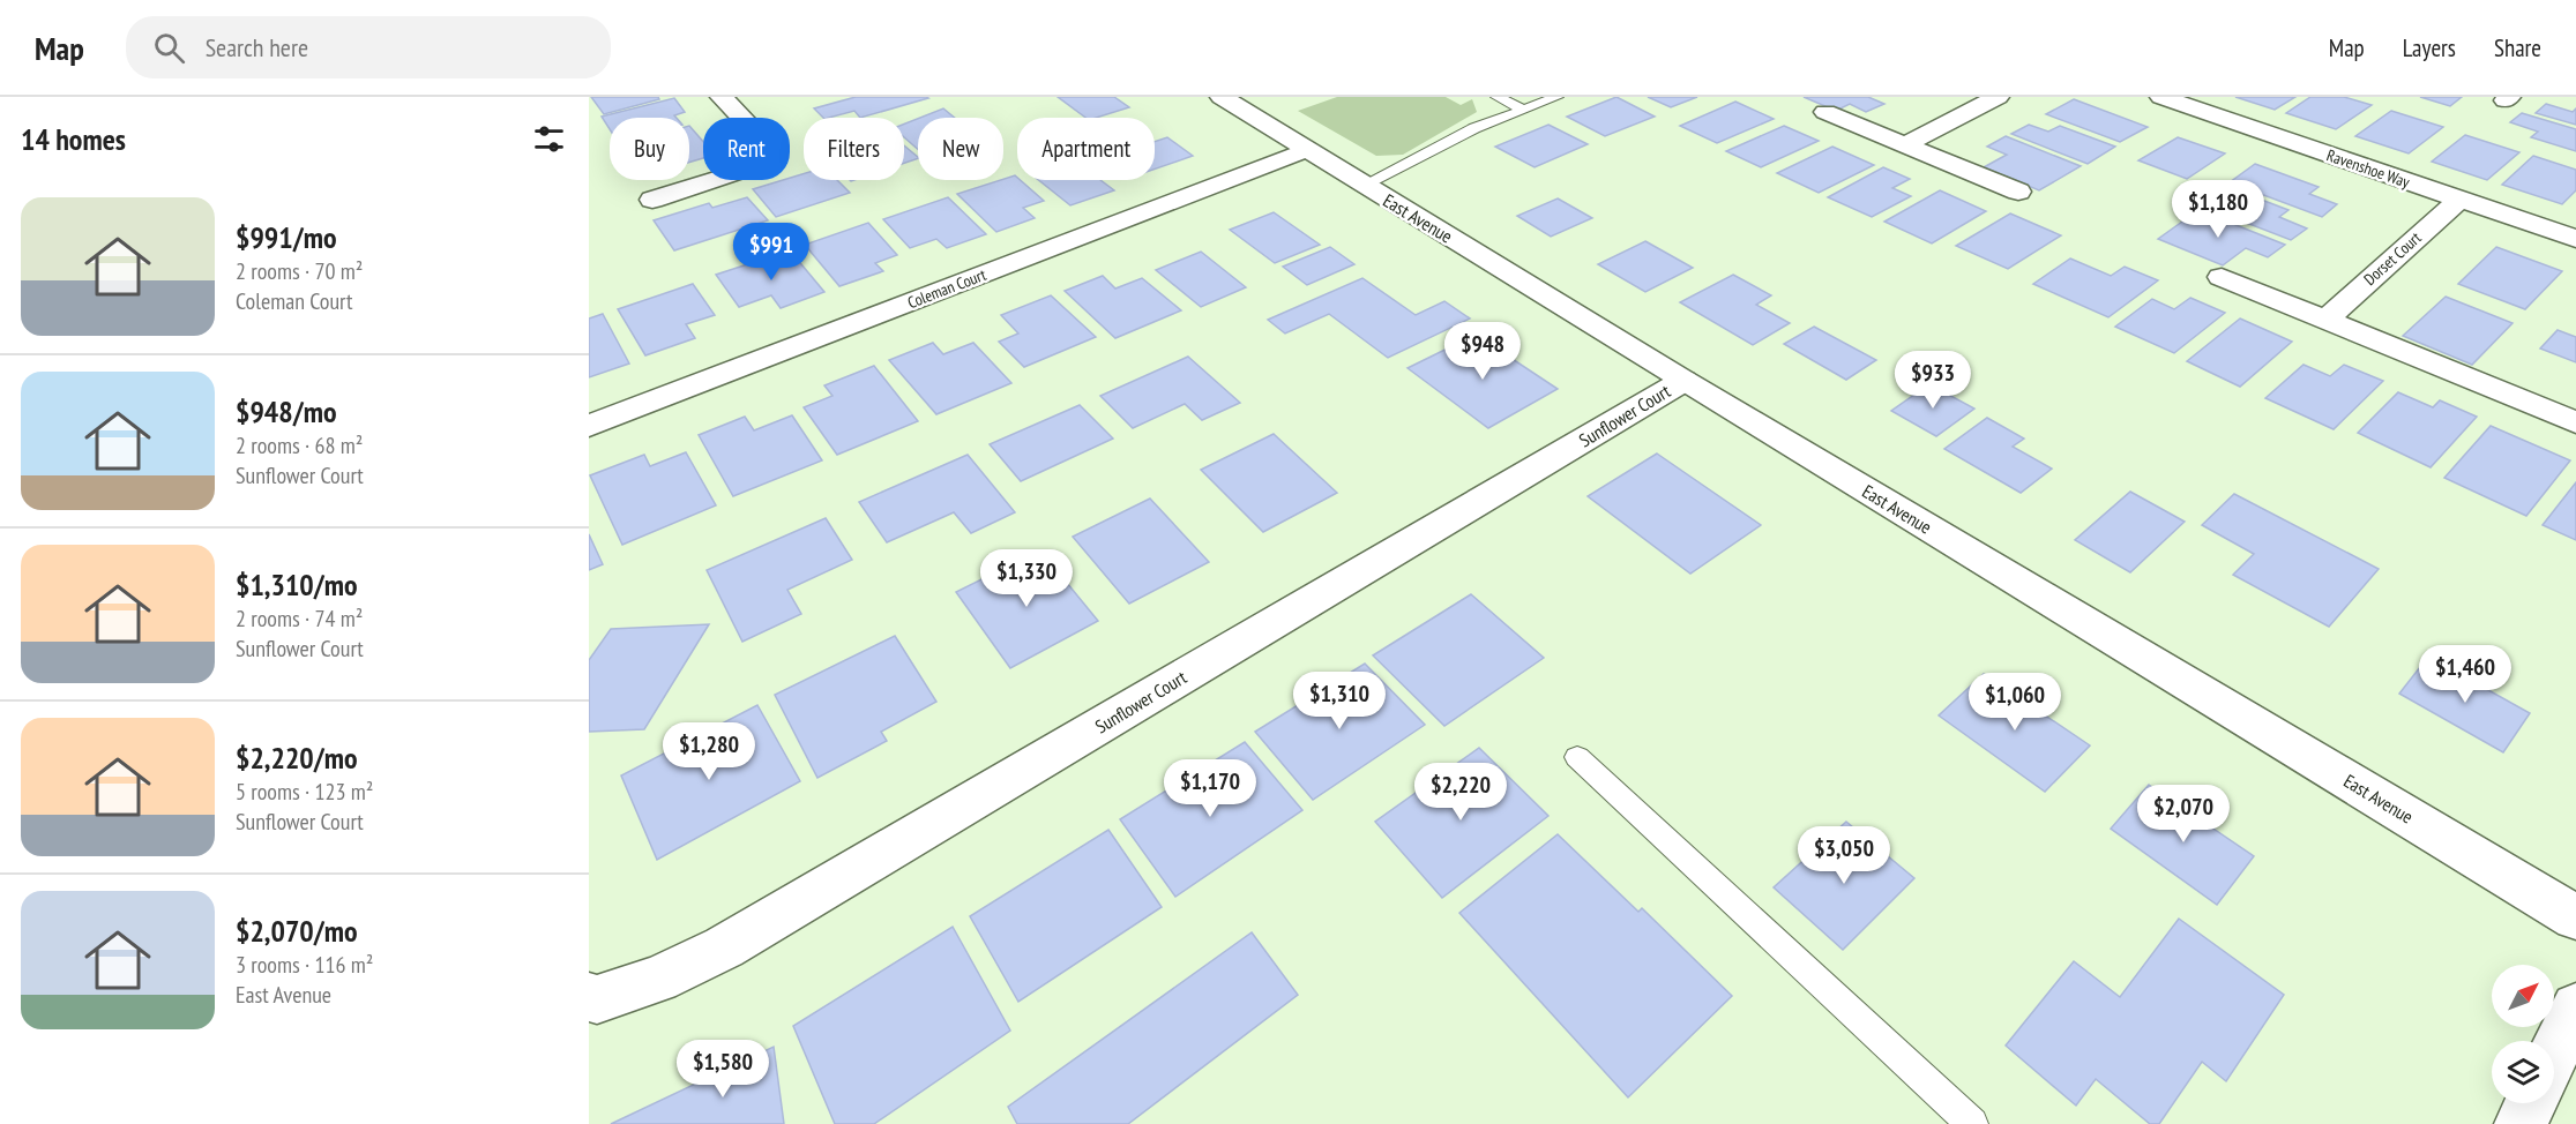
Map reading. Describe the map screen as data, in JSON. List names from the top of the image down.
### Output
{
  "streets": {
    "street": [
      "Ravenshoe Way",
      "East Avenue",
      "Dorset Court",
      "Coleman Court",
      "Sunflower Court"
    ]
  },
  "crossings": [
    ["Ravenshoe Way", "Dorset Court"],
    ["East Avenue", "Coleman Court"],
    ["East Avenue", "Sunflower Court"]
  ],
  "north": "top right",
  "page": {
    "header": "Map",
    "search": "Search here",
    "nav": ["Map", "Layers", "Share"],
    "heading": "14 homes",
    "chip": [
      "Buy",
      "Rent",
      "Filters",
      "New",
      "Apartment"
    ],
    "list": [
      {
        "name": "$991/mo",
        "note": "2 rooms · 70 m² · Coleman Court"
      },
      {
        "name": "$948/mo",
        "note": "2 rooms · 68 m² · Sunflower Court"
      },
      {
        "name": "$1,310/mo",
        "note": "2 rooms · 74 m² · Sunflower Court"
      },
      {
        "name": "$2,220/mo",
        "note": "5 rooms · 123 m² · Sunflower Court"
      },
      {
        "name": "$2,070/mo",
        "note": "3 rooms · 116 m² · East Avenue"
      }
    ],
    "price": [
      "$1,180",
      "$991",
      "$948",
      "$933",
      "$1,330",
      "$1,460",
      "$1,310",
      "$1,060",
      "$1,280",
      "$1,170",
      "$2,220",
      "$2,070",
      "$3,050",
      "$1,580"
    ]
  }
}
